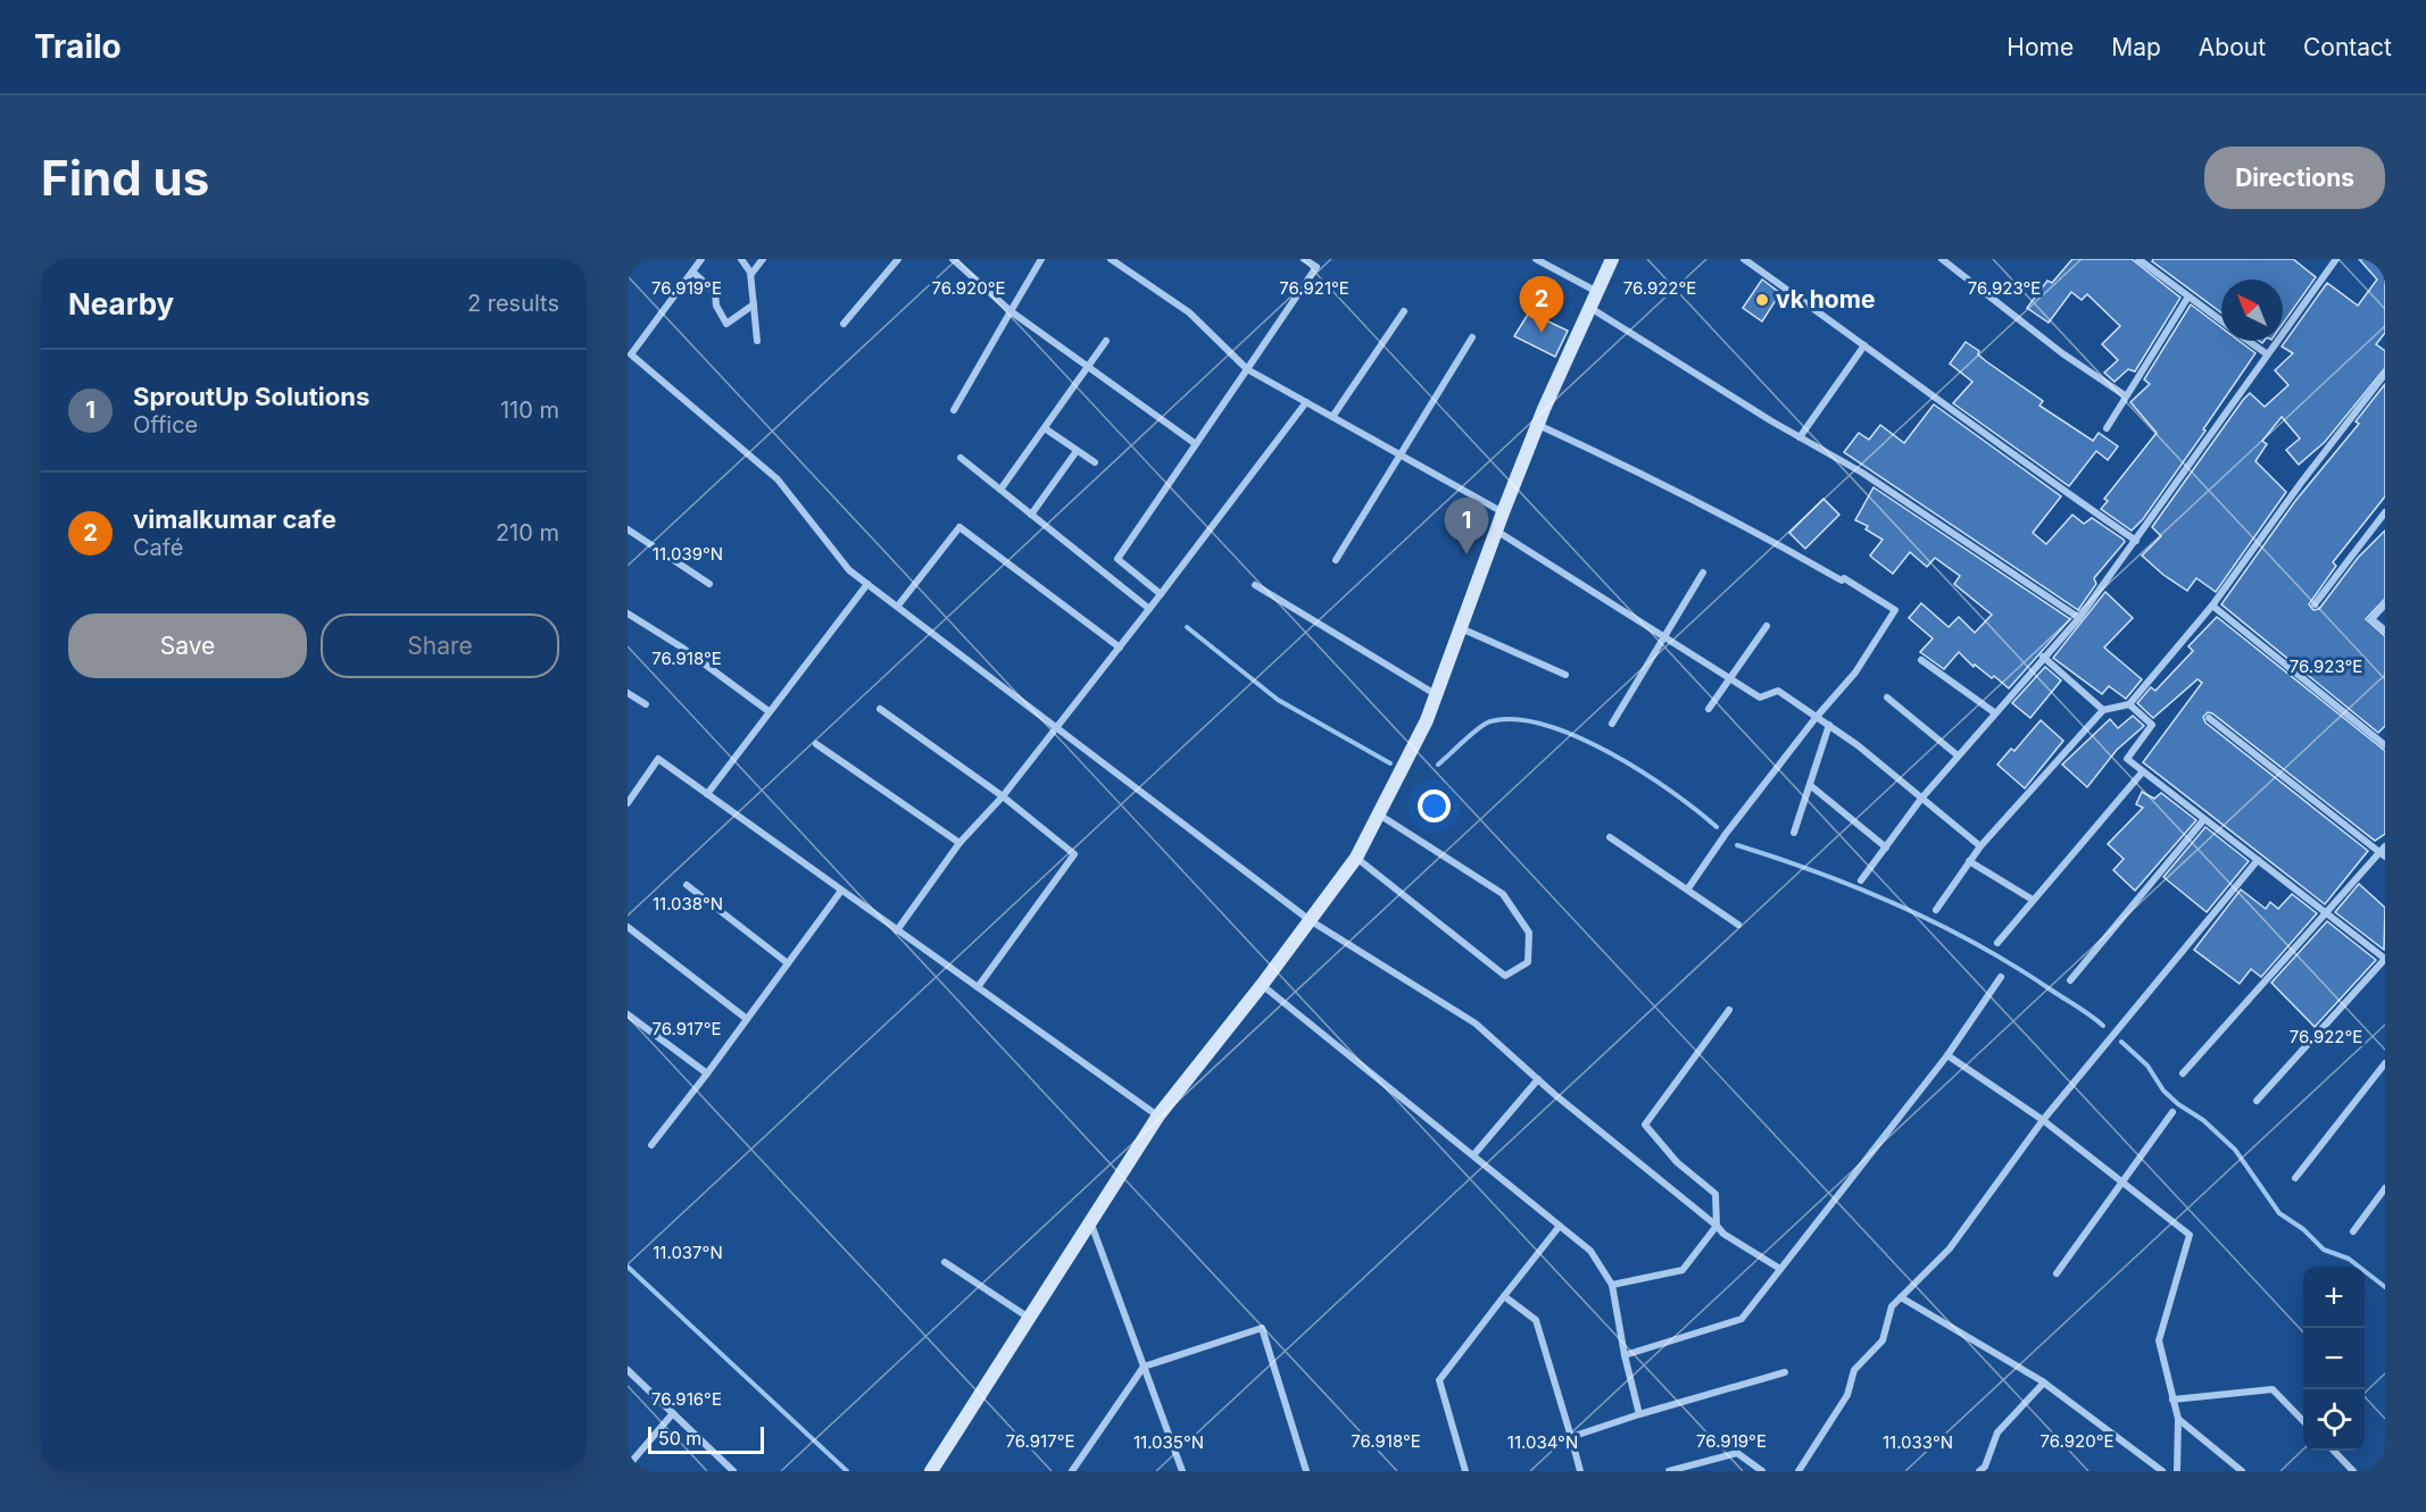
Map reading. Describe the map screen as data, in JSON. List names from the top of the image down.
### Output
{
  "places": ["vk home"],
  "scale_bar": "50 m",
  "north": "top left",
  "page": {
    "header": "Trailo",
    "nav": [
      "Home",
      "Map",
      "About",
      "Contact"
    ],
    "buttons": [
      "Directions",
      ["Save", "Share"]
    ],
    "title": "Find us",
    "heading": ["Nearby", "2 results"],
    "pins": ["2", "1"],
    "list": [
      {
        "mark": "1",
        "name": "SproutUp Solutions",
        "note": "Office",
        "value": "110 m"
      },
      {
        "mark": "2",
        "name": "vimalkumar cafe",
        "note": "Café",
        "value": "210 m"
      }
    ],
    "map_buttons": ["+", "−"],
    "scale": "50 m"
  },
  "coordinates": [
    "76.921°E",
    "76.922°E",
    "76.920°E",
    "76.923°E",
    "76.919°E",
    "11.039°N",
    "76.918°E",
    "11.038°N",
    "76.917°E",
    "11.037°N",
    "76.916°E",
    "11.035°N",
    "11.034°N",
    "11.033°N"
  ]
}
